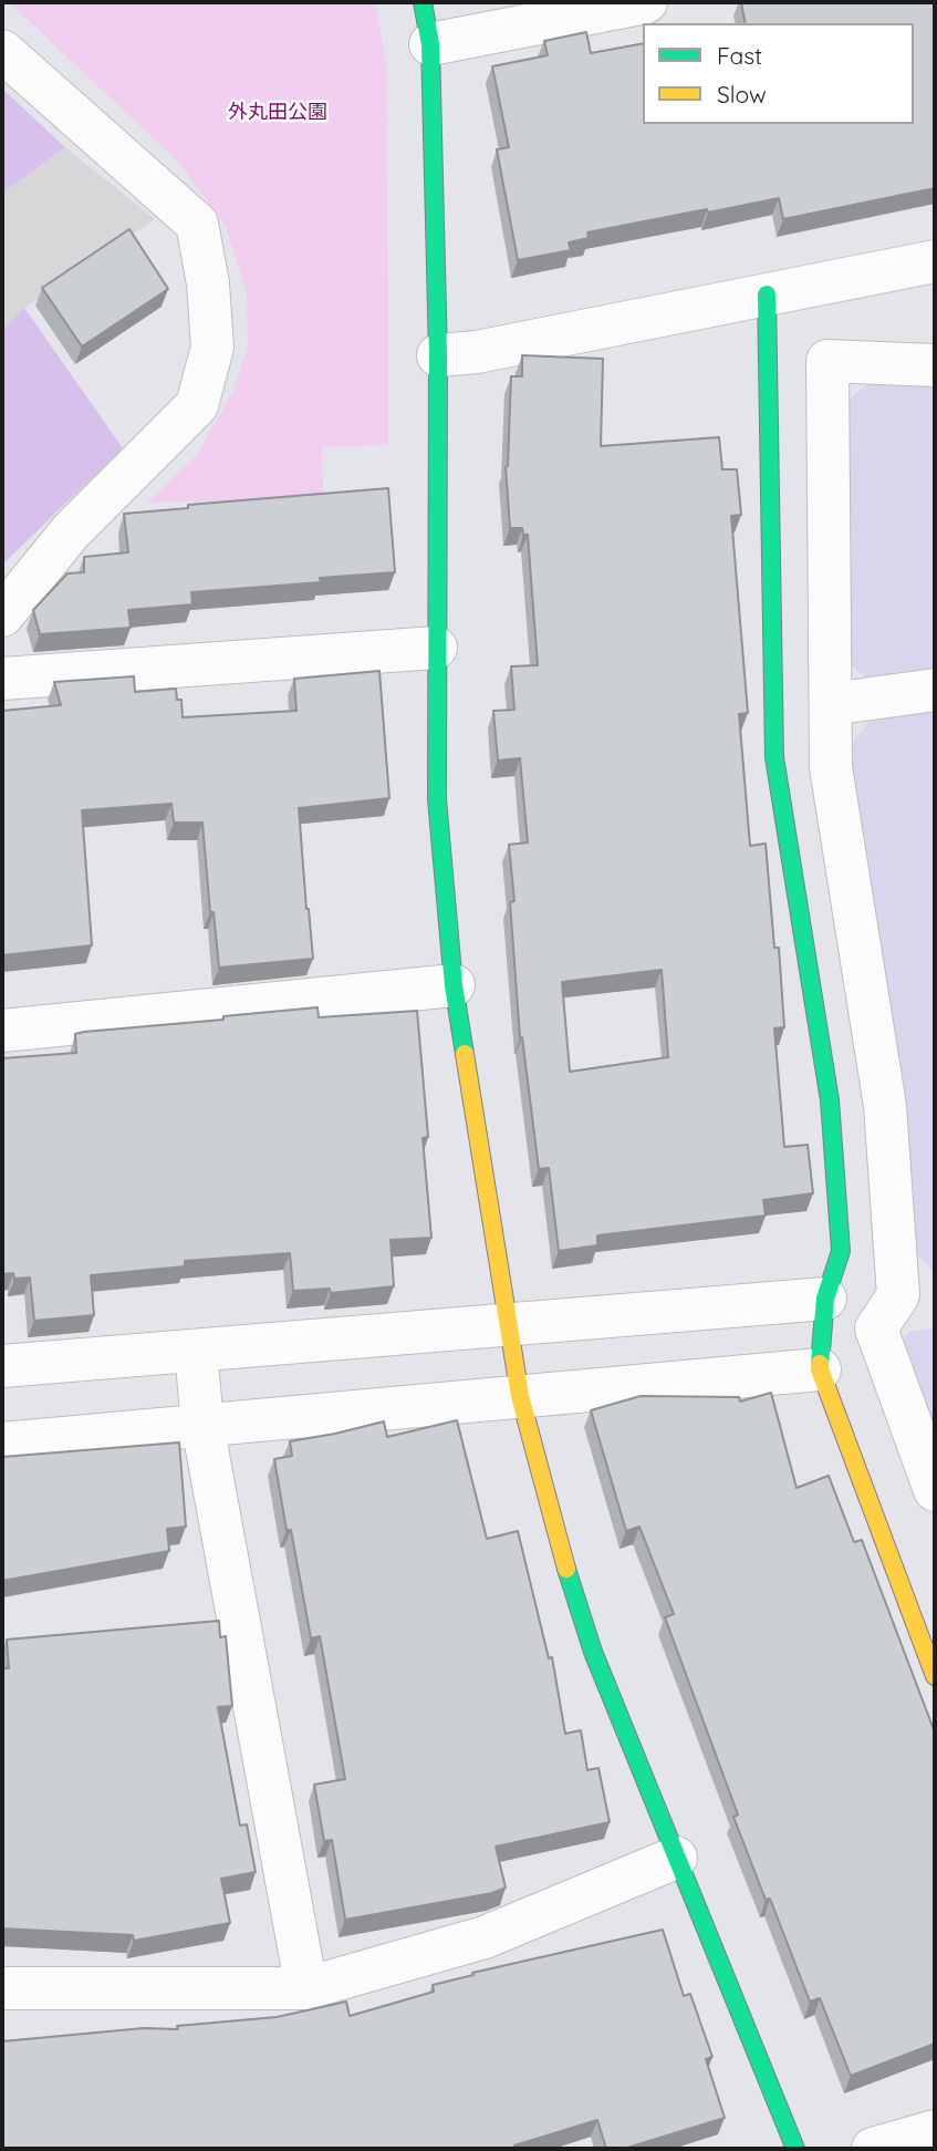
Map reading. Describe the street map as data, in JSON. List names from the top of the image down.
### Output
{
  "parks": ["外丸田公園"],
  "legend": ["Fast", "Slow"]
}
